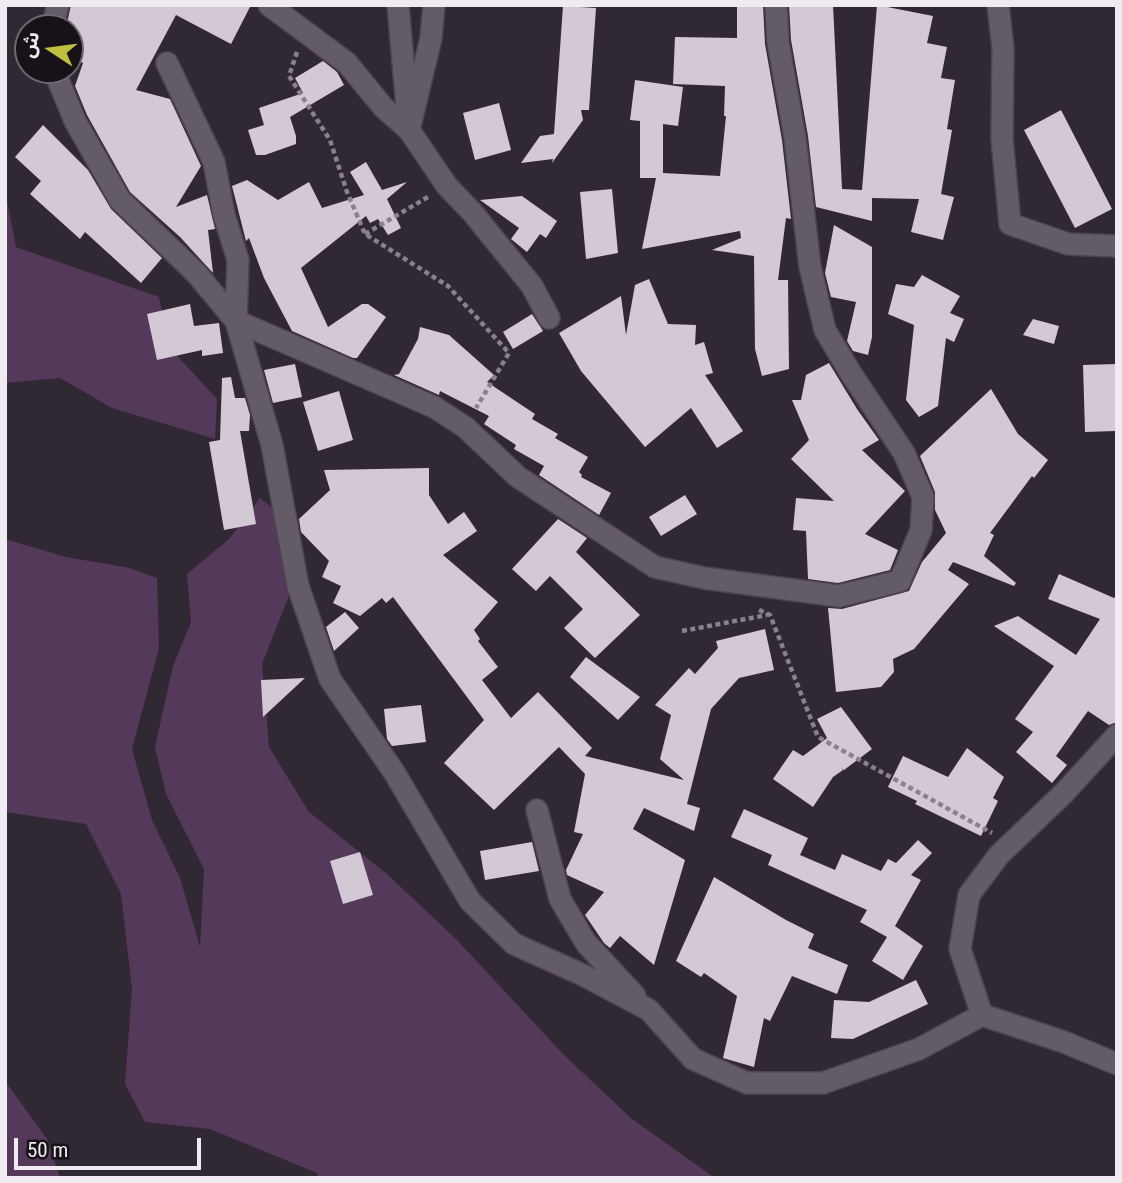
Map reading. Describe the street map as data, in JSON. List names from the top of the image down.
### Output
{
  "scale_bar": "50 m",
  "north": "left"
}
